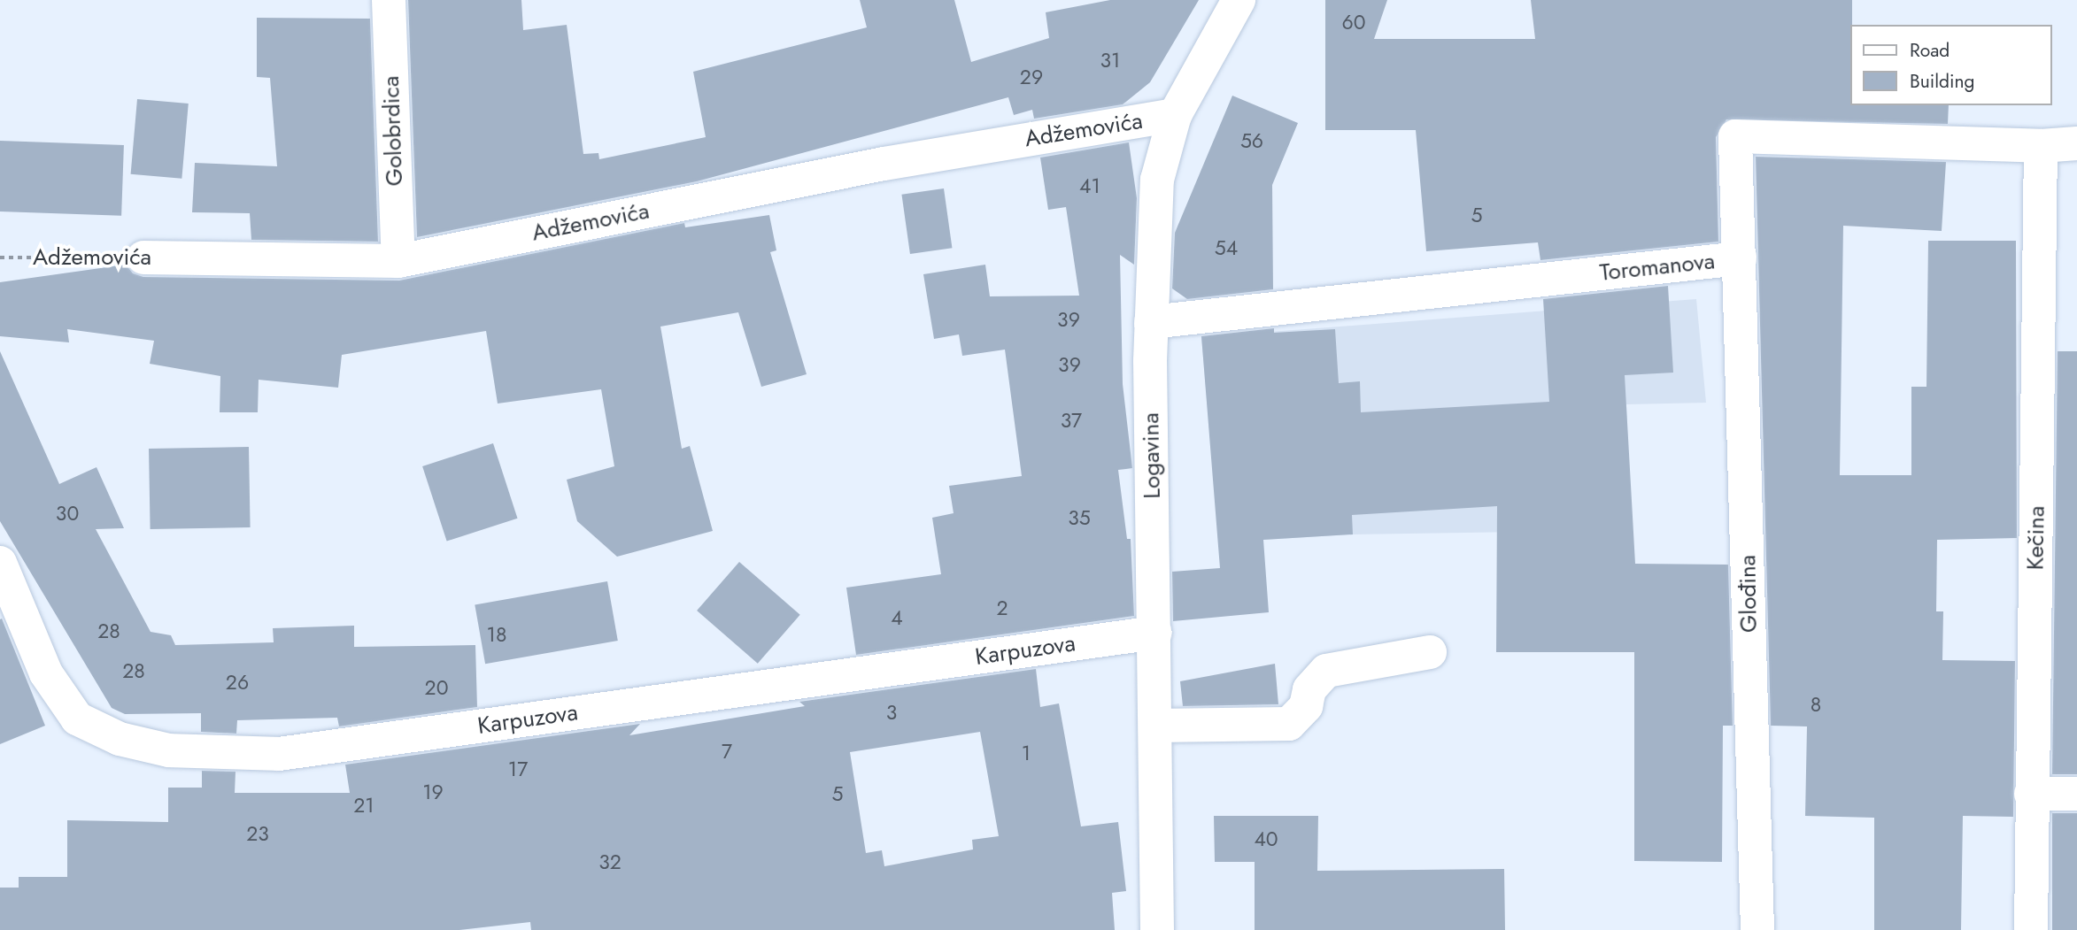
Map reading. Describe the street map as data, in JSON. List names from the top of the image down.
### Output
{
  "streets": {
    "street": [
      "Adžemovića",
      "Golobrdica",
      "Toromanova",
      "Logavina",
      "Kečina",
      "Glođina",
      "Karpuzova"
    ]
  },
  "crossings": [
    ["Adžemovića", "Golobrdica"],
    ["Adžemovića", "Logavina"],
    ["Toromanova", "Logavina"],
    ["Toromanova", "Kečina"],
    ["Toromanova", "Glođina"],
    ["Logavina", "Karpuzova"]
  ],
  "house_numbers": [
    "60",
    "31",
    "29",
    "56",
    "41",
    "5",
    "54",
    "39",
    "39",
    "37",
    "30",
    "35",
    "2",
    "4",
    "28",
    "18",
    "28",
    "26",
    "20",
    "8",
    "3",
    "7",
    "1",
    "17",
    "19",
    "5",
    "21",
    "23",
    "40",
    "32"
  ],
  "legend": ["Road", "Building"]
}
